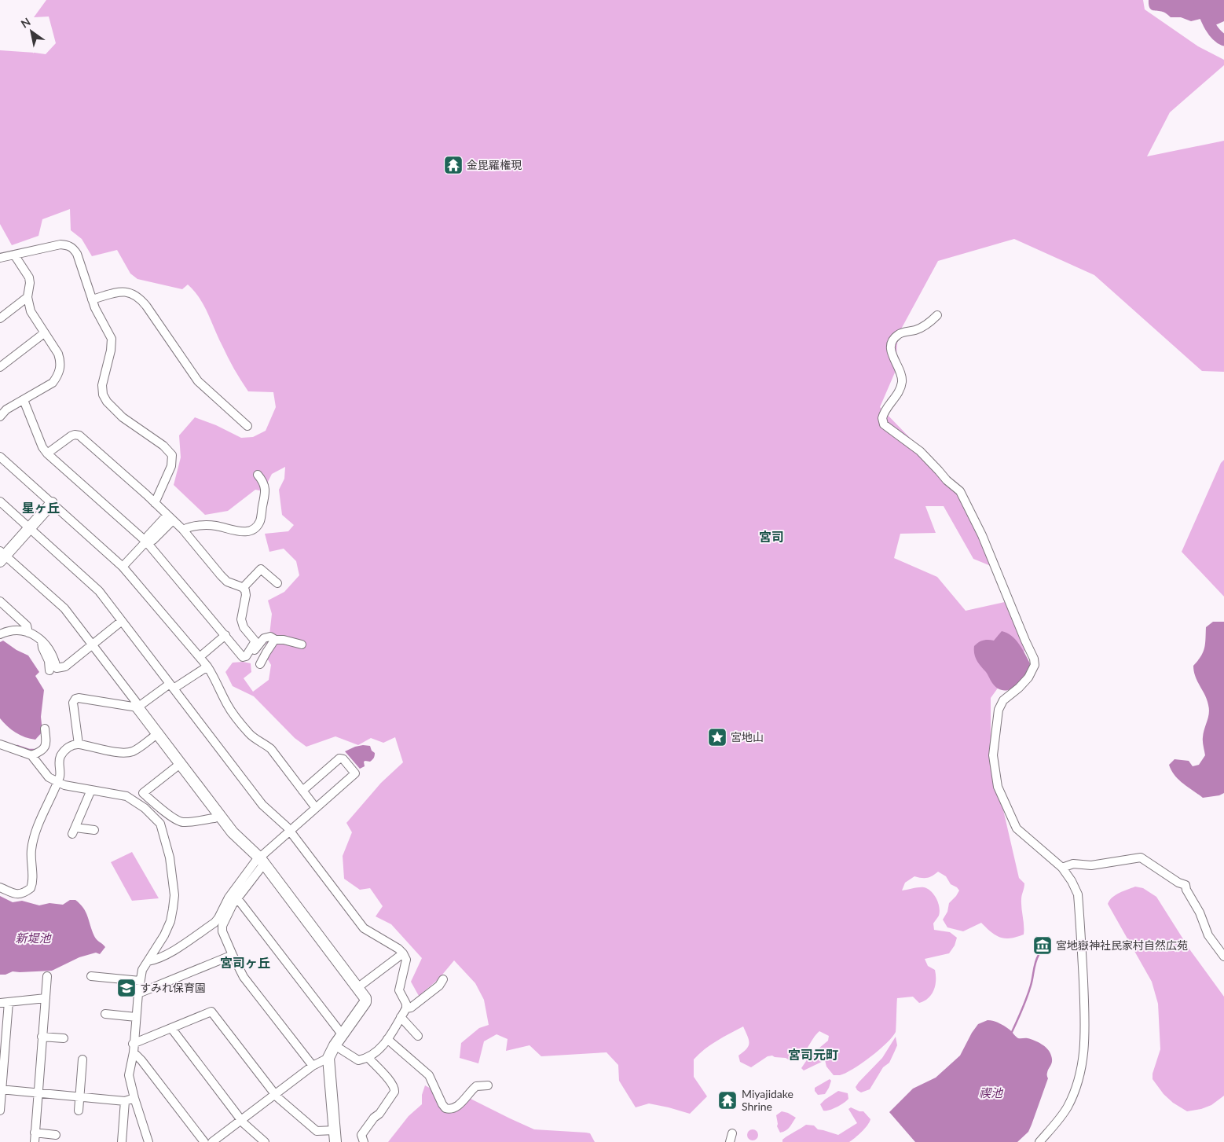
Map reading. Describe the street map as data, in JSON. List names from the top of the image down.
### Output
{
  "districts": [
    "星ヶ丘",
    "宮司",
    "宮司ヶ丘",
    "宮司元町"
  ],
  "water": ["新堤池", "禊池"],
  "places": {
    "temple": ["金毘羅権現", "Miyajidake Shrine"],
    "place": ["宮地山"],
    "museum": ["宮地嶽神社民家村自然広苑"],
    "school or university": ["すみれ保育園"]
  },
  "north": "top left"
}
